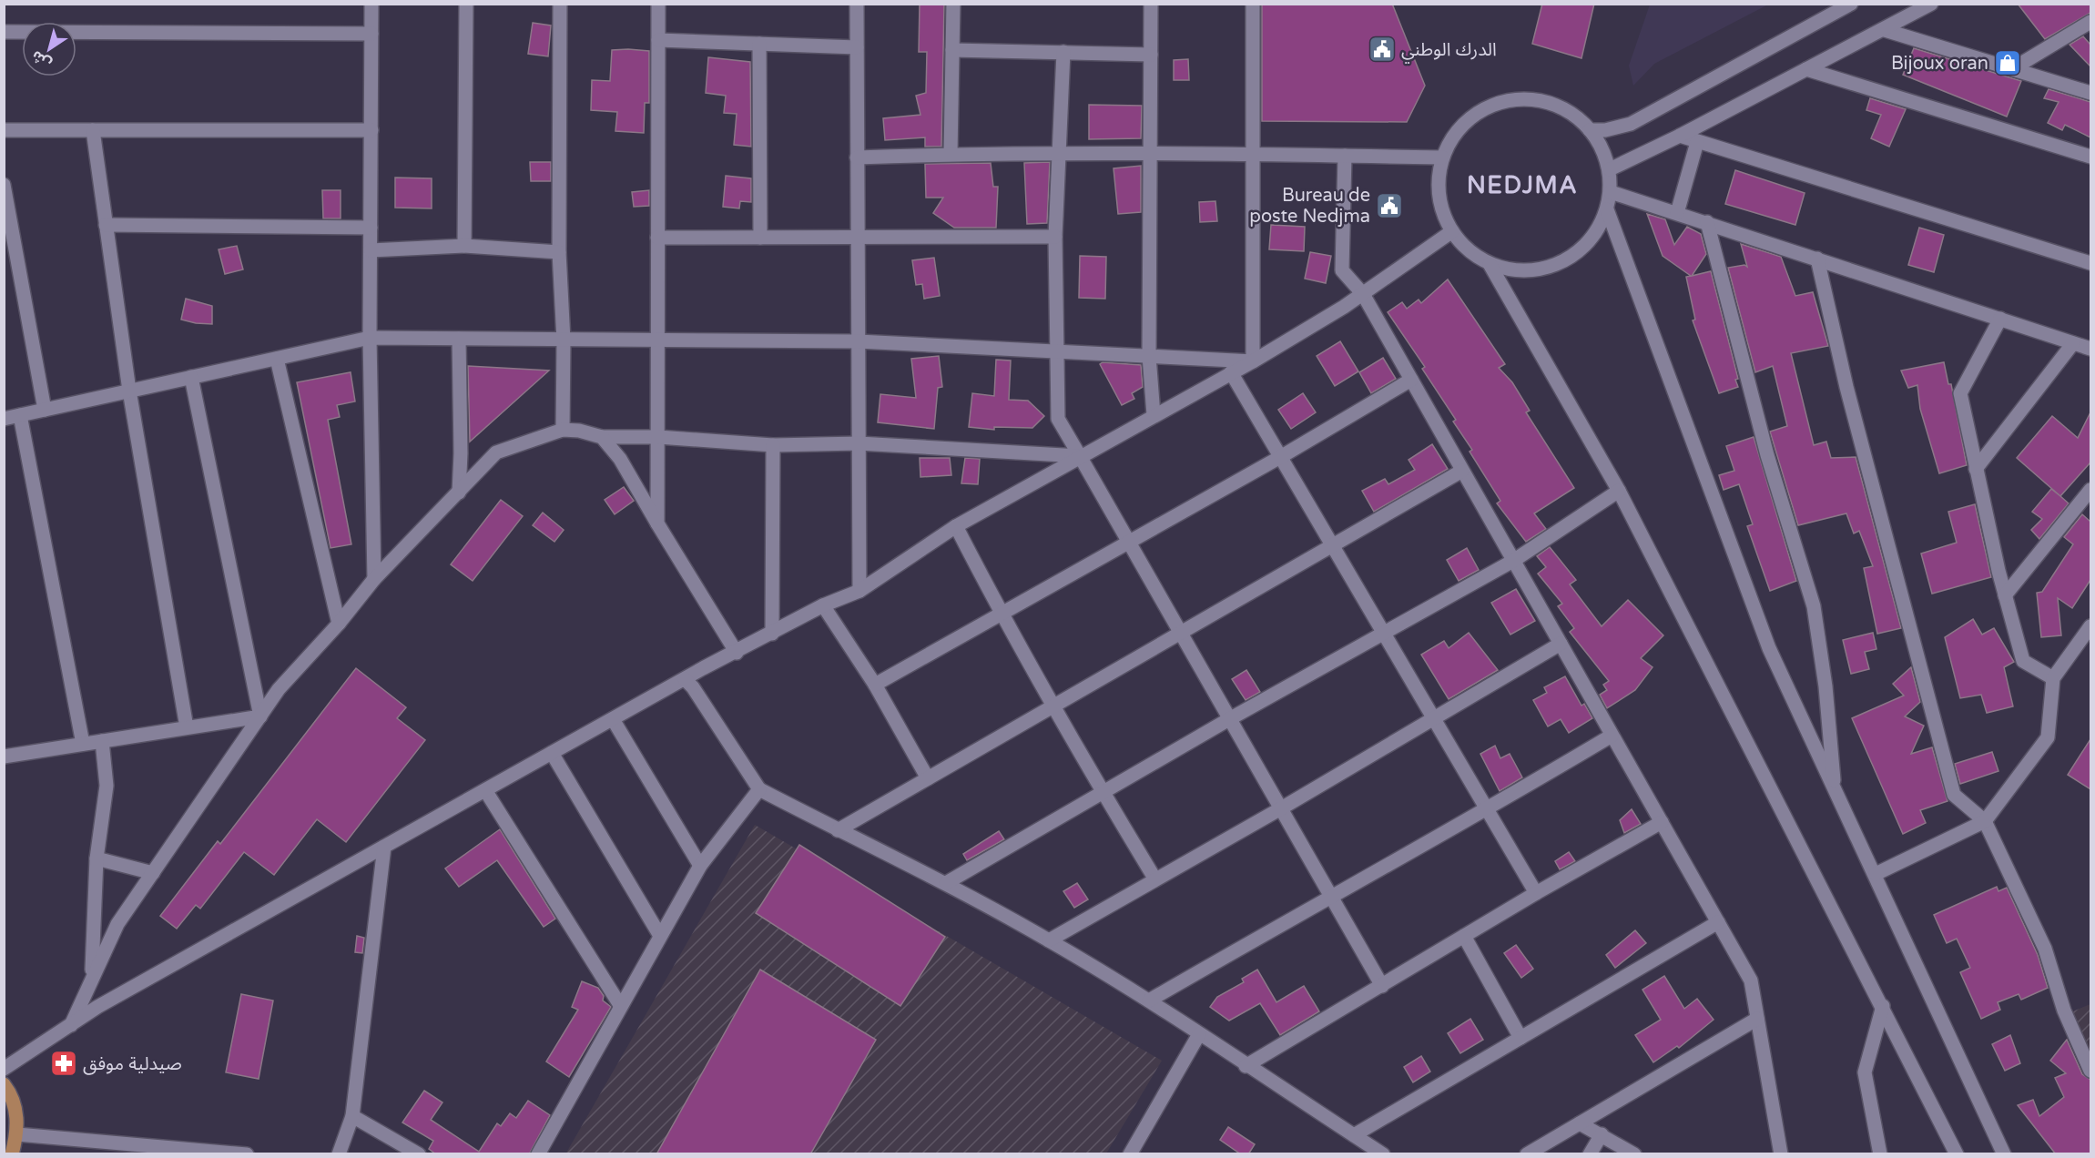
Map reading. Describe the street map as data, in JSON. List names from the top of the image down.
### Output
{
  "districts": ["NEDJMA"],
  "places": {
    "public building": ["الدرك الوطني", "Bureau de poste Nedjma"],
    "shop": ["Bijoux oran"],
    "pharmacy": ["صيدلية موفق"]
  },
  "north": "bottom left"
}
